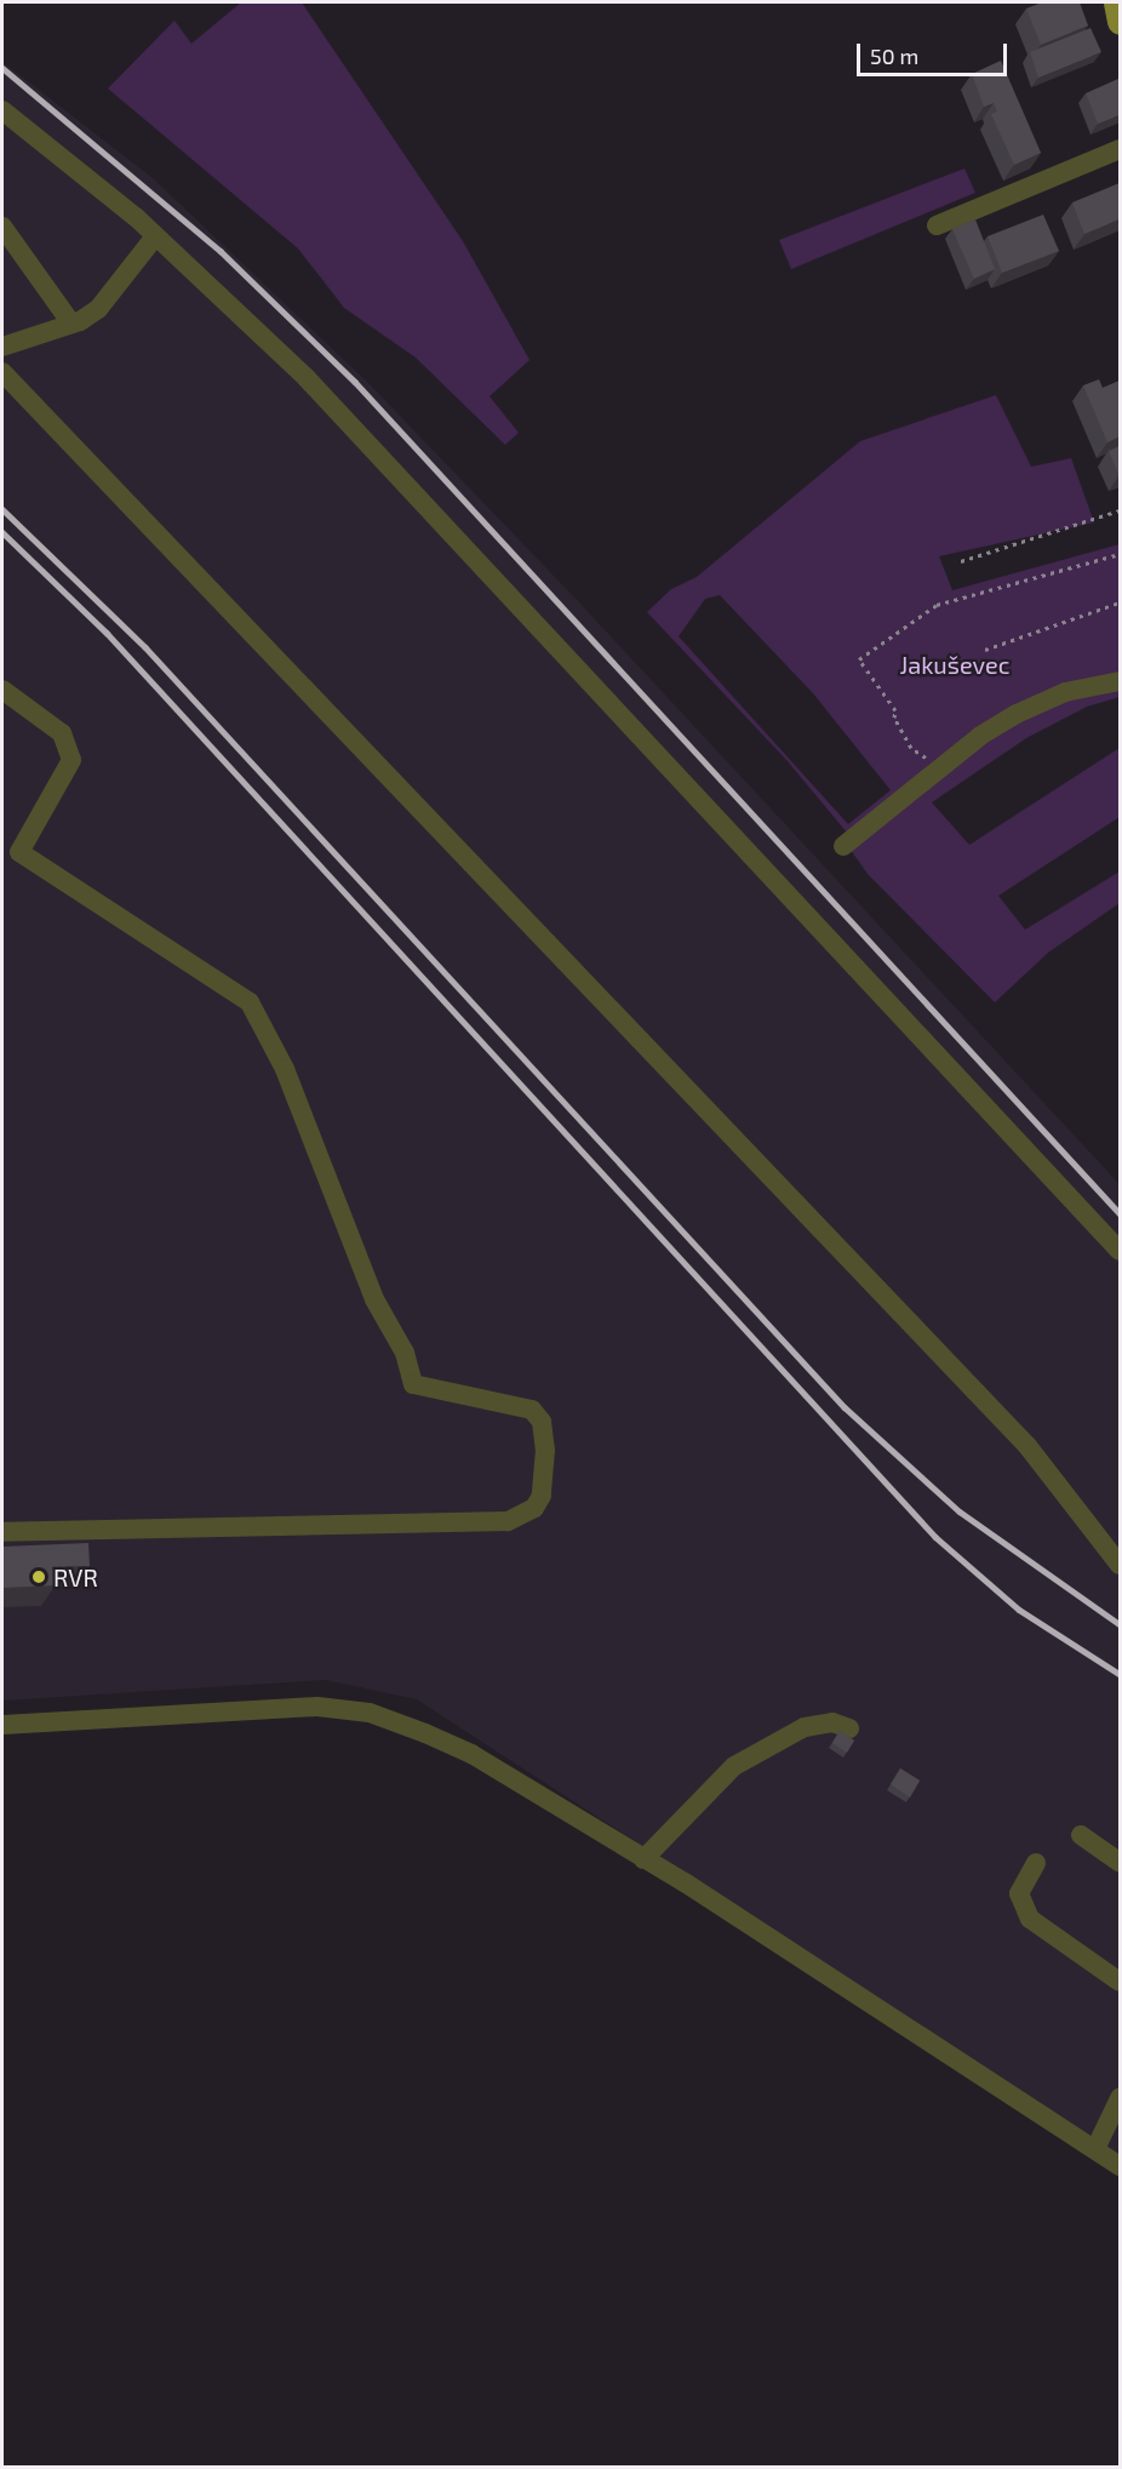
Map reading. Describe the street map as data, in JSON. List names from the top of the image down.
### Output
{
  "parks": ["Jakuševec"],
  "places": ["RVR"],
  "scale_bar": "50 m"
}
